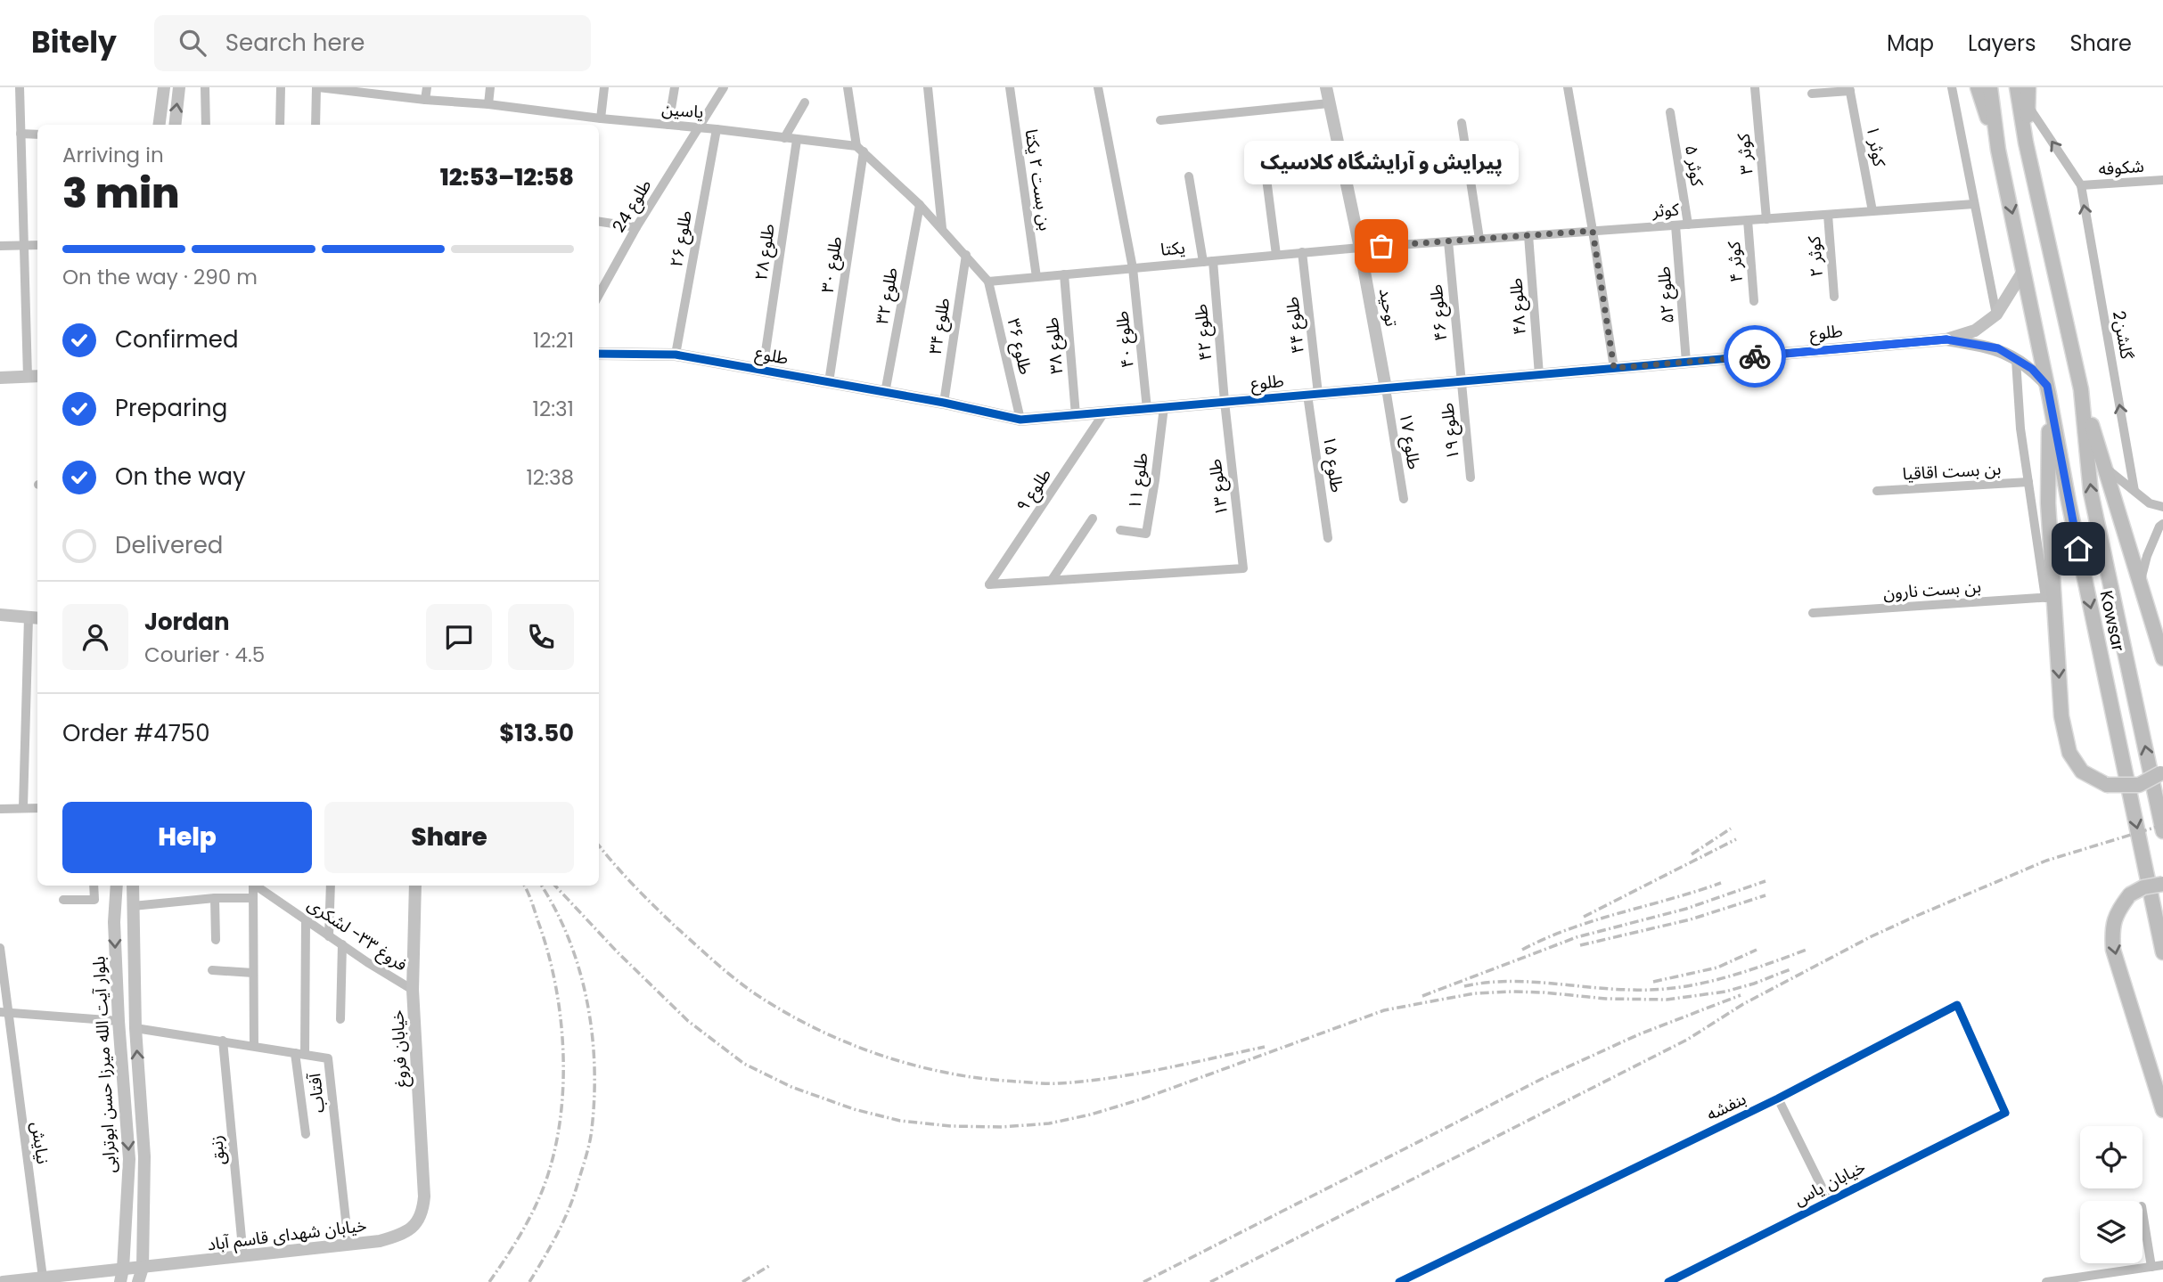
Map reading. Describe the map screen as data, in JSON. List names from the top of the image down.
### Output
{
  "streets": {
    "main road": ["Kowsar"],
    "street": [
      "یاسین",
      "کوثر ۱",
      "کوثر ۳",
      "کوثر ۵",
      "شکوفه",
      "بن بست ۲ یکتا",
      "طلوع 24",
      "کوثر",
      "طلوع ۲۶",
      "یکتا",
      "طلوع ۲۸",
      "کوثر ۲",
      "کوثر ۴",
      "طلوع ۳۰",
      "طلوع ۵۲",
      "طلوع ۳۲",
      "طلوع ۴۸",
      "توحید",
      "طلوع ۴۶",
      "طلوع ۴۴",
      "طلوع ۳۴",
      "طلوع ۴۲",
      "طلوع",
      "گلشن2",
      "طلوع ۴۰",
      "طلوع ۳۸",
      "طلوع ۳۶",
      "طلوع ۱۹",
      "طلوع ۱۷",
      "طلوع ۱۵",
      "بن بست اقاقیا",
      "طلوع ۱۱",
      "طلوع ۱۳",
      "طلوع ۹",
      "بن بست نارون",
      "فروغ ۳۳- لشکری",
      "خیابان فروغ",
      "بلوار آیت الله میرزا حسن ابوترابی",
      "آفتاب",
      "بنفشه",
      "نيايش",
      "زنبق",
      "خیابان یاس",
      "خیابان شهدای قاسم آباد"
    ]
  },
  "crossings": [
    ["یاسین", "طلوع 24"],
    ["یاسین", "طلوع ۲۶"],
    ["یاسین", "طلوع ۲۸"],
    ["یاسین", "طلوع ۳۰"],
    ["کوثر ۱", "کوثر"],
    ["کوثر ۳", "کوثر"],
    ["کوثر ۵", "کوثر"],
    ["شکوفه", "گلشن2"],
    ["بن بست ۲ یکتا", "یکتا"],
    ["کوثر", "یکتا"],
    ["کوثر", "کوثر ۲"],
    ["کوثر", "کوثر ۴"],
    ["کوثر", "طلوع ۵۲"],
    ["کوثر", "طلوع ۴۸"],
    ["کوثر", "توحید"],
    ["کوثر", "طلوع ۴۶"],
    ["طلوع ۲۶", "طلوع"],
    ["یکتا", "توحید"],
    ["یکتا", "طلوع ۴۴"],
    ["یکتا", "طلوع ۴۲"],
    ["یکتا", "طلوع ۴۰"],
    ["یکتا", "طلوع ۳۸"],
    ["یکتا", "طلوع ۳۶"],
    ["طلوع ۲۸", "طلوع"],
    ["طلوع ۳۰", "طلوع"],
    ["طلوع ۵۲", "طلوع"],
    ["طلوع ۳۲", "طلوع"],
    ["طلوع ۴۸", "طلوع"],
    ["توحید", "طلوع"],
    ["توحید", "طلوع ۱۷"],
    ["طلوع ۴۶", "طلوع"],
    ["طلوع ۴۶", "طلوع ۱۹"],
    ["طلوع ۴۴", "طلوع"],
    ["طلوع ۴۴", "طلوع ۱۵"],
    ["طلوع ۳۴", "طلوع"],
    ["طلوع ۴۲", "طلوع"],
    ["طلوع ۴۲", "طلوع ۱۳"],
    ["طلوع", "طلوع ۴۰"],
    ["طلوع", "طلوع ۳۸"],
    ["طلوع", "طلوع ۳۶"],
    ["طلوع", "طلوع ۱۹"],
    ["طلوع", "طلوع ۱۷"],
    ["طلوع", "طلوع ۱۵"],
    ["طلوع", "طلوع ۱۱"],
    ["طلوع", "طلوع ۱۳"],
    ["طلوع", "طلوع ۹"],
    ["طلوع ۱۳", "طلوع ۹"],
    ["فروغ ۳۳- لشکری", "خیابان فروغ"],
    ["خیابان فروغ", "خیابان شهدای قاسم آباد"],
    ["بلوار آیت الله میرزا حسن ابوترابی", "آفتاب"],
    ["بلوار آیت الله میرزا حسن ابوترابی", "خیابان شهدای قاسم آباد"],
    ["آفتاب", "زنبق"],
    ["آفتاب", "خیابان شهدای قاسم آباد"],
    ["بنفشه", "خیابان یاس"],
    ["زنبق", "خیابان شهدای قاسم آباد"]
  ],
  "one_way": ["گلشن2"],
  "places": ["پیرایش و آرایشگاه کلاسیک"],
  "page": {
    "header": "Bitely",
    "search": "Search here",
    "nav": ["Map", "Layers", "Share"],
    "heading": ["3 min", "Arriving in", "12:53–12:58"],
    "panel": [
      "Jordan",
      "Courier · 4.5",
      "Order #4750",
      "$13.50"
    ],
    "bubble": "پیرایش و آرایشگاه کلاسیک",
    "bar": "On the way · 290 m",
    "list": [
      ["Confirmed", "12:21"],
      ["Preparing", "12:31"],
      ["On the way", "12:38"],
      "Delivered"
    ],
    "buttons": ["Help", "Share"]
  }
}
